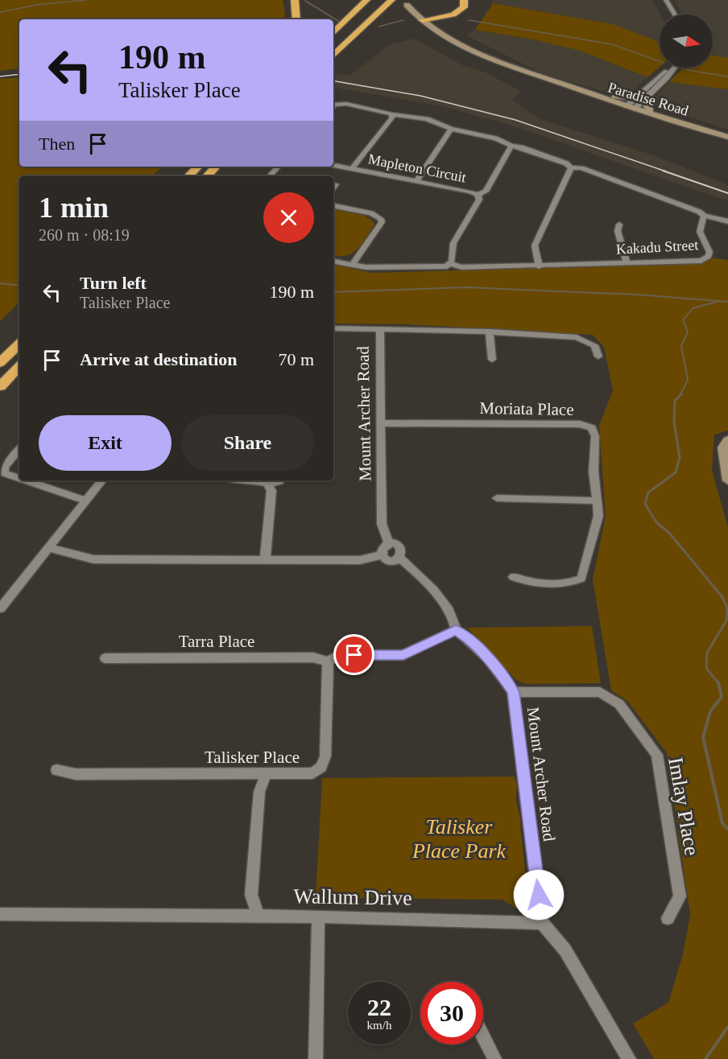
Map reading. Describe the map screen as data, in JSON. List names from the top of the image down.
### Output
{
  "streets": {
    "street": [
      "Paradise Road",
      "Mapleton Circuit",
      "Kakadu Street",
      "Moriata Place",
      "Mount Archer Road",
      "Tarra Place",
      "Talisker Place",
      "Imlay Place",
      "Wallum Drive"
    ]
  },
  "crossings": [
    ["Mapleton Circuit", "Kakadu Street"],
    ["Moriata Place", "Mount Archer Road"],
    ["Mount Archer Road", "Imlay Place"],
    ["Mount Archer Road", "Wallum Drive"],
    ["Tarra Place", "Talisker Place"]
  ],
  "parks": ["Talisker Place Park"],
  "north": "right",
  "page": {
    "turn": ["190 m", "Talisker Place"],
    "then": "Then",
    "heading": ["1 min", "260 m · 08:19"],
    "list": [
      {
        "name": "Turn left",
        "note": "Talisker Place",
        "value": "190 m"
      },
      {
        "name": "Arrive at destination",
        "value": "70 m"
      }
    ],
    "buttons": ["Exit", "Share"],
    "speed": "22 km/h",
    "limit": "30"
  }
}
